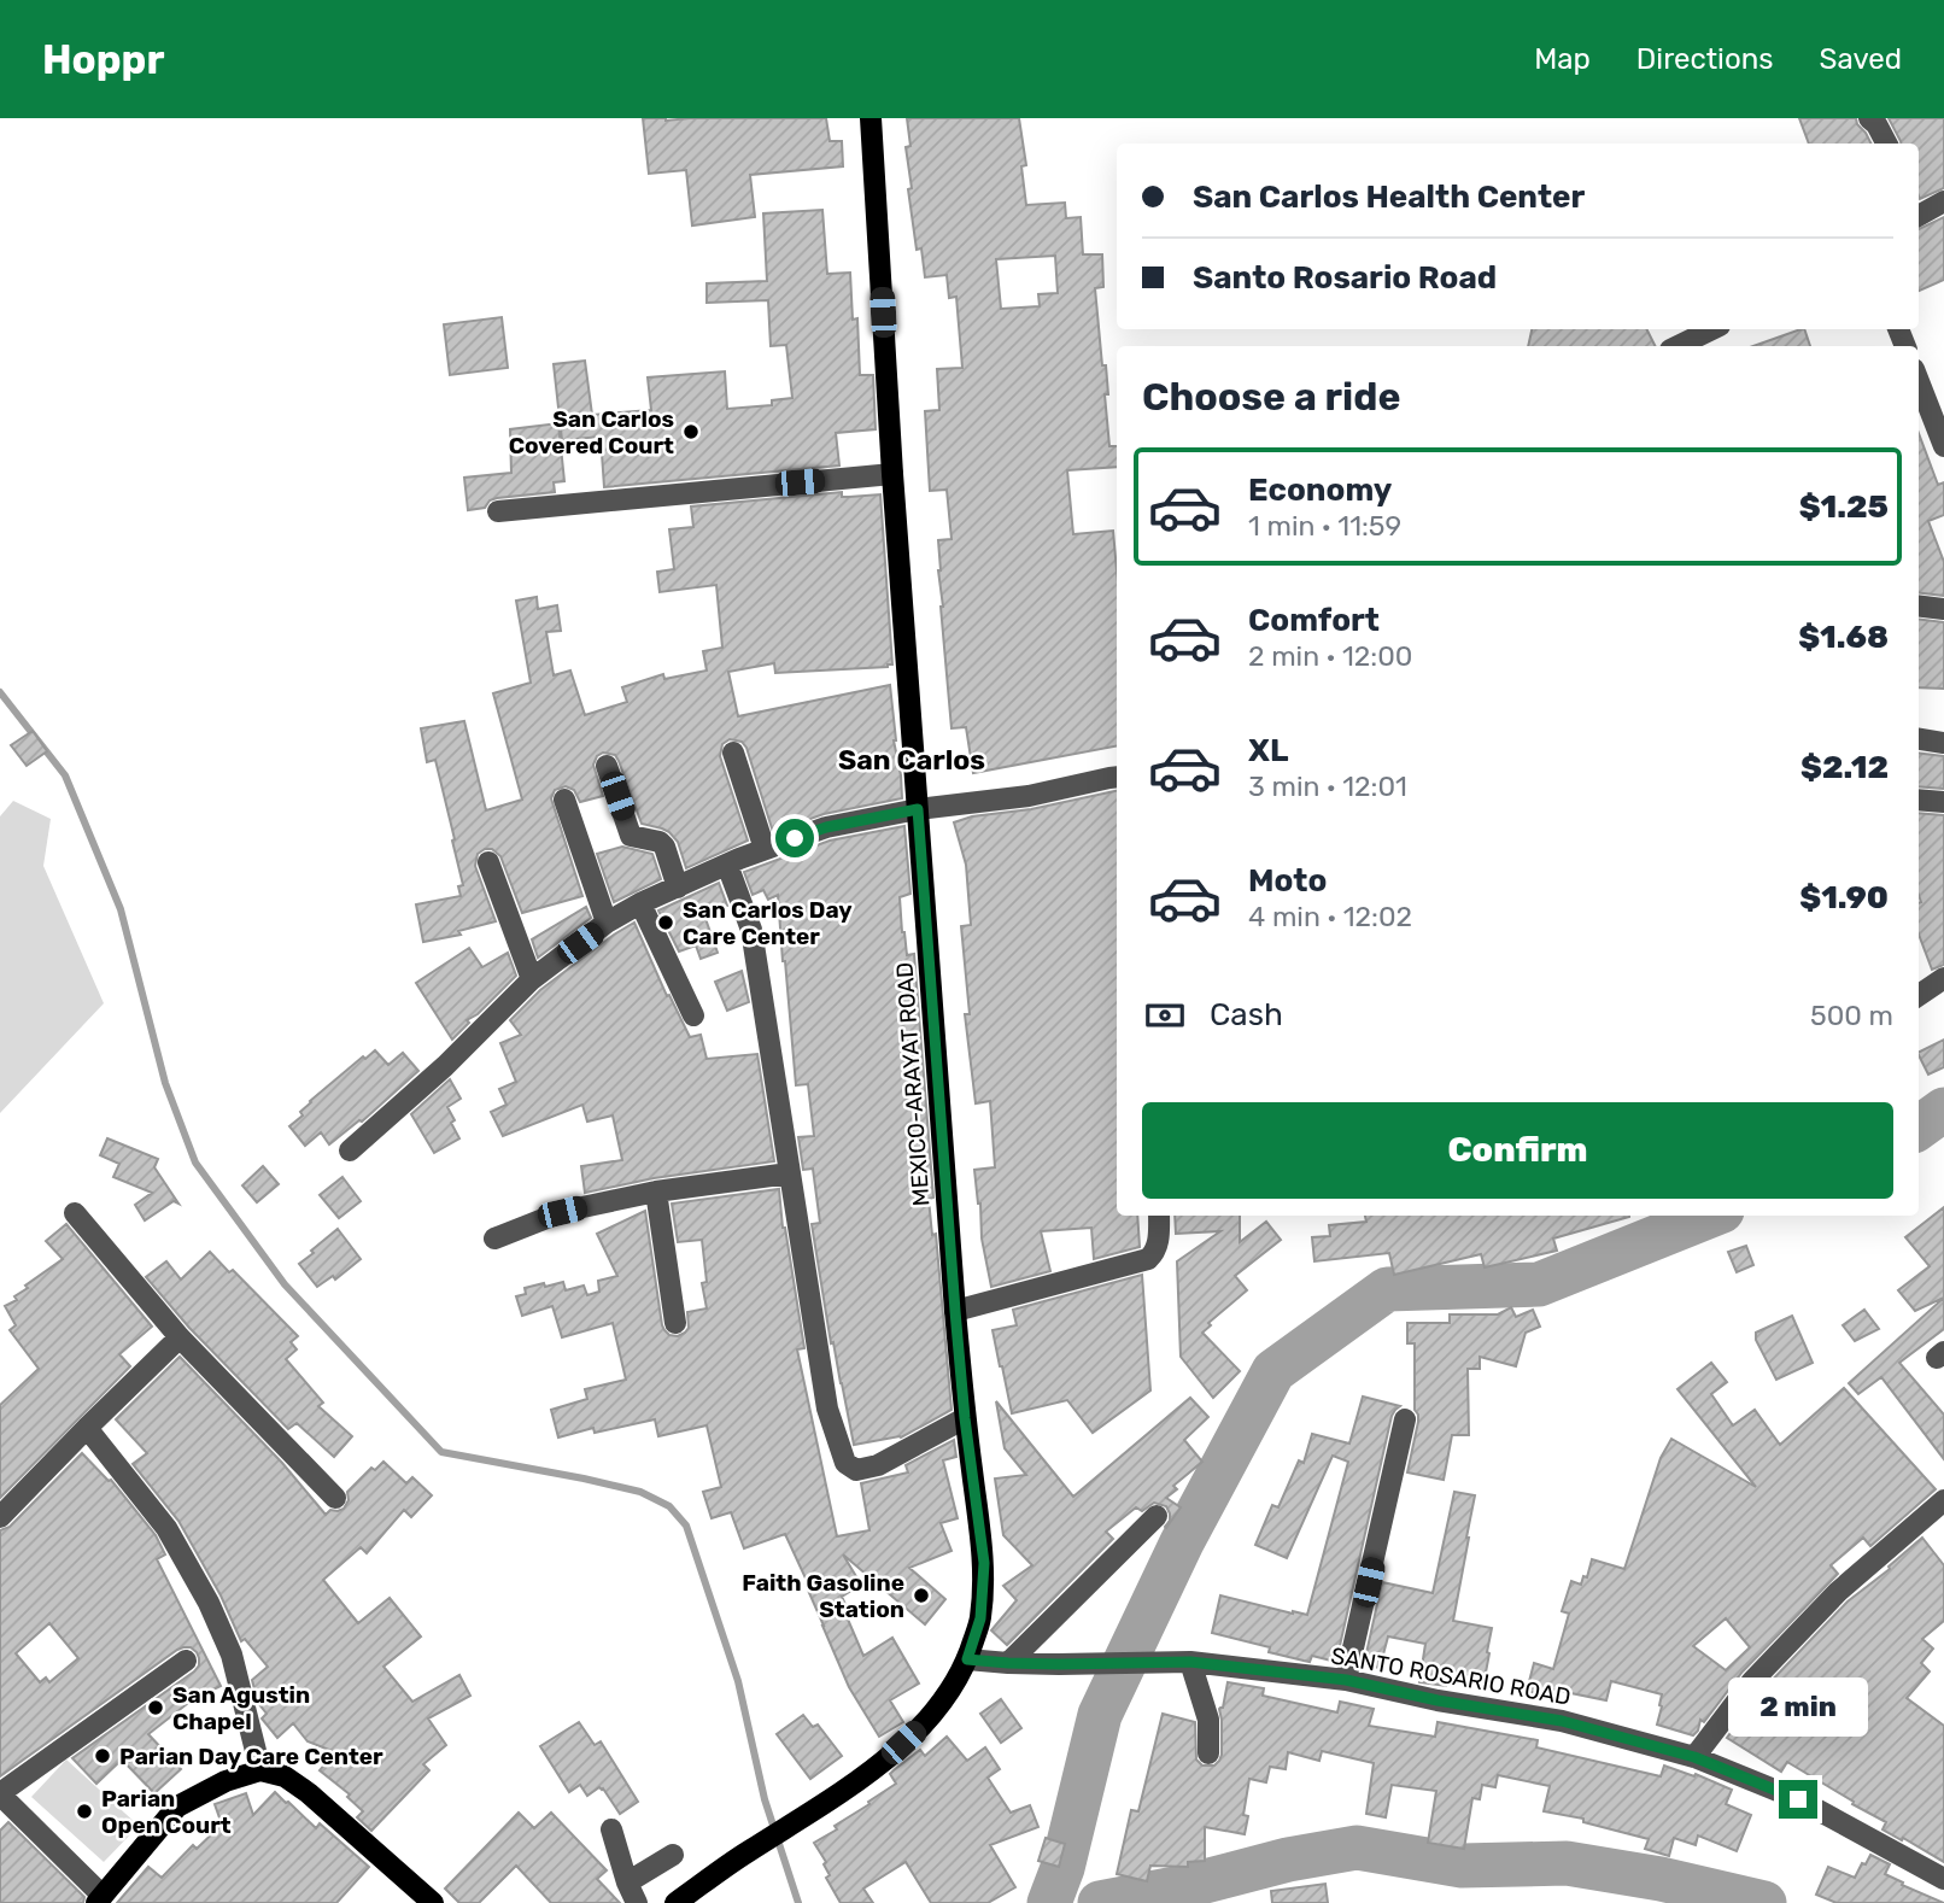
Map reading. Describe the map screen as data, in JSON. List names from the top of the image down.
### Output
{
  "streets": {
    "main road": ["MEXICO-ARAYAT ROAD"],
    "street": ["SANTO ROSARIO ROAD"]
  },
  "crossings": [
    ["MEXICO-ARAYAT ROAD", "SANTO ROSARIO ROAD"]
  ],
  "districts": ["San Carlos"],
  "places": [
    "San Carlos Covered Court",
    "San Carlos Day Care Center",
    "Faith Gasoline Station",
    "San Agustin Chapel",
    "Parian Day Care Center",
    "Parian Open Court"
  ],
  "page": {
    "header": "Hoppr",
    "nav": ["Map", "Directions", "Saved"],
    "banner": ["San Carlos Health Center", "Santo Rosario Road"],
    "heading": "Choose a ride",
    "list": [
      {
        "name": "Economy",
        "note": "1 min · 11:59",
        "value": "$1.25"
      },
      {
        "name": "Comfort",
        "note": "2 min · 12:00",
        "value": "$1.68"
      },
      {
        "name": "XL",
        "note": "3 min · 12:01",
        "value": "$2.12"
      },
      {
        "name": "Moto",
        "note": "4 min · 12:02",
        "value": "$1.90"
      }
    ],
    "pay": ["Cash", "500 m"],
    "buttons": "Confirm",
    "bubble": "2 min"
  }
}
